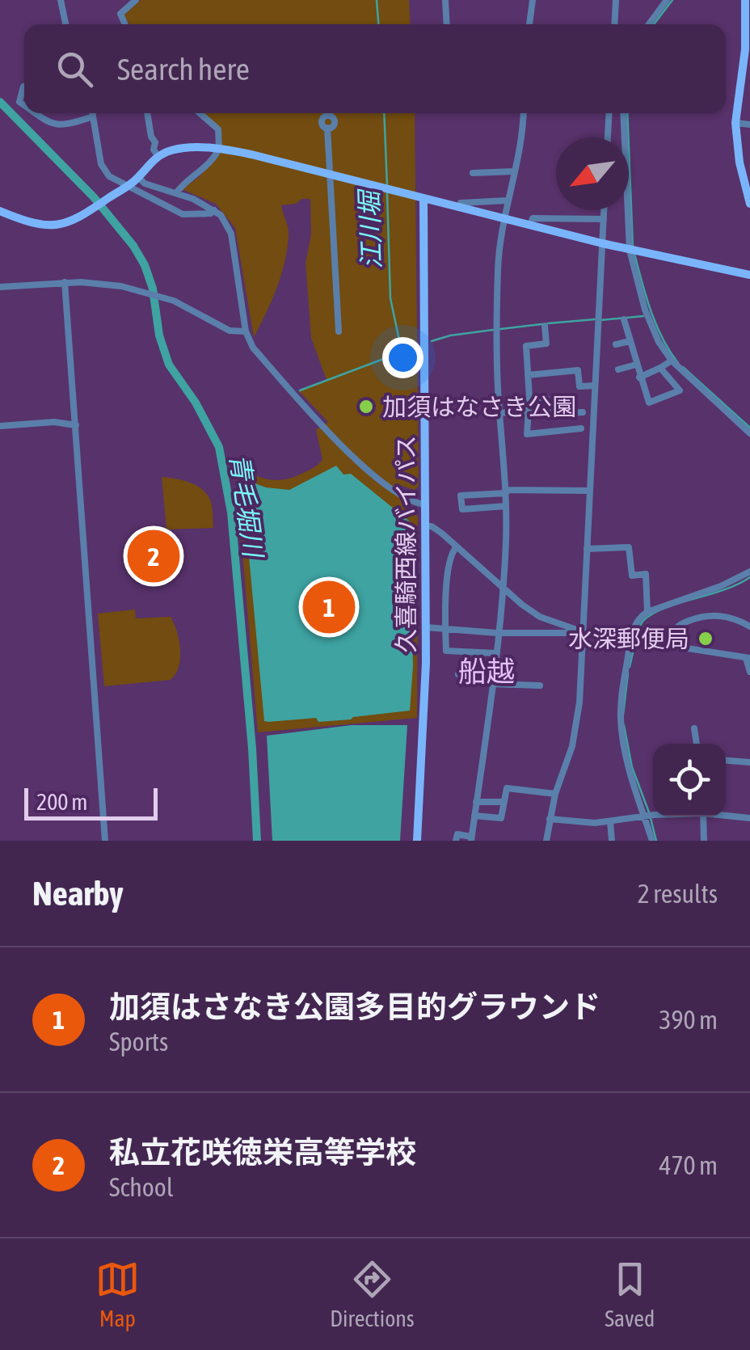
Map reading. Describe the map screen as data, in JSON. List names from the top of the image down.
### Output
{
  "streets": {
    "main road": ["久喜騎西線バイパス"]
  },
  "districts": ["船越"],
  "water": ["江川堀", "青毛堀川"],
  "places": ["加須はなさき公園", "水深郵便局"],
  "scale_bar": "200 m",
  "north": "bottom left",
  "page": {
    "search": "Search here",
    "pins": ["2", "1"],
    "scale": "200 m",
    "heading": ["Nearby", "2 results"],
    "list": [
      {
        "mark": "1",
        "name": "加須はさなき公園多目的グラウンド",
        "note": "Sports",
        "value": "390 m"
      },
      {
        "mark": "2",
        "name": "私立花咲徳栄高等学校",
        "note": "School",
        "value": "470 m"
      }
    ],
    "nav": ["Map", "Directions", "Saved"]
  }
}
